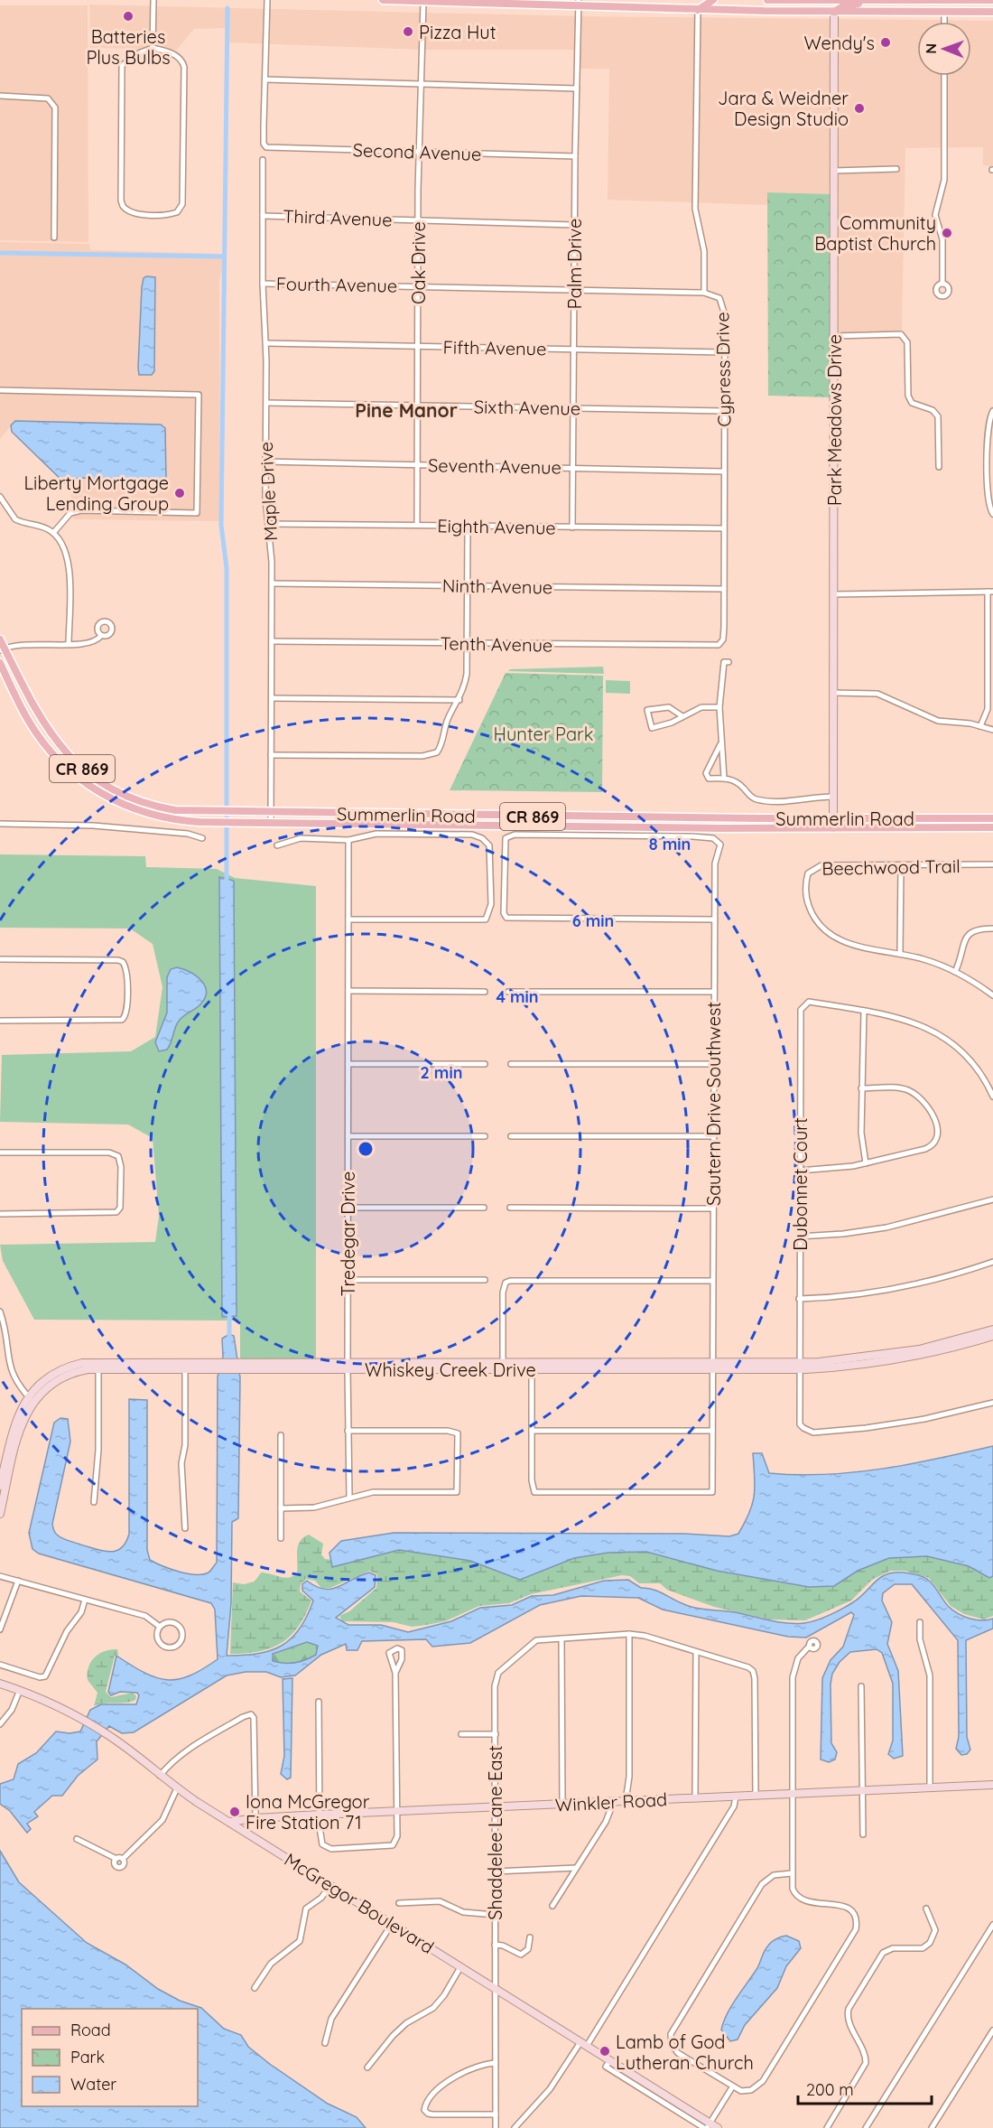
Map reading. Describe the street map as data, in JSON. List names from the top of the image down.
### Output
{
  "streets": {
    "main road": ["CR 869", "Summerlin Road"],
    "street": [
      "Second Avenue",
      "Third Avenue",
      "Oak Drive",
      "Palm Drive",
      "Fourth Avenue",
      "Fifth Avenue",
      "Cypress Drive",
      "Sixth Avenue",
      "Park Meadows Drive",
      "Seventh Avenue",
      "Maple Drive",
      "Eighth Avenue",
      "Ninth Avenue",
      "Tenth Avenue",
      "Beechwood Trail",
      "Sautern Drive Southwest",
      "Dubonnet Court",
      "Tredegar Drive",
      "Whiskey Creek Drive",
      "Winkler Road",
      "Shaddelee Lane East",
      "McGregor Boulevard"
    ]
  },
  "crossings": [
    ["Second Avenue", "Oak Drive"],
    ["Second Avenue", "Palm Drive"],
    ["Third Avenue", "Oak Drive"],
    ["Third Avenue", "Palm Drive"],
    ["Third Avenue", "Maple Drive"],
    ["Oak Drive", "Fourth Avenue"],
    ["Oak Drive", "Fifth Avenue"],
    ["Oak Drive", "Sixth Avenue"],
    ["Oak Drive", "Seventh Avenue"],
    ["Oak Drive", "Eighth Avenue"],
    ["Palm Drive", "Fourth Avenue"],
    ["Palm Drive", "Fifth Avenue"],
    ["Palm Drive", "Sixth Avenue"],
    ["Palm Drive", "Seventh Avenue"],
    ["Palm Drive", "Eighth Avenue"],
    ["Fourth Avenue", "Cypress Drive"],
    ["Fourth Avenue", "Maple Drive"],
    ["Fifth Avenue", "Cypress Drive"],
    ["Fifth Avenue", "Maple Drive"],
    ["Cypress Drive", "Sixth Avenue"],
    ["Cypress Drive", "Seventh Avenue"],
    ["Cypress Drive", "Eighth Avenue"],
    ["Cypress Drive", "Ninth Avenue"],
    ["Cypress Drive", "Tenth Avenue"],
    ["Sixth Avenue", "Maple Drive"],
    ["Park Meadows Drive", "Summerlin Road"],
    ["Seventh Avenue", "Maple Drive"],
    ["Maple Drive", "Eighth Avenue"],
    ["Maple Drive", "Ninth Avenue"],
    ["Maple Drive", "Tenth Avenue"],
    ["Maple Drive", "Summerlin Road"],
    ["Sautern Drive Southwest", "Whiskey Creek Drive"],
    ["Dubonnet Court", "Whiskey Creek Drive"],
    ["Tredegar Drive", "Whiskey Creek Drive"],
    ["Winkler Road", "Shaddelee Lane East"],
    ["Winkler Road", "McGregor Boulevard"],
    ["Shaddelee Lane East", "McGregor Boulevard"]
  ],
  "districts": ["Pine Manor"],
  "parks": ["Hunter Park"],
  "places": [
    "Batteries Plus Bulbs",
    "Pizza Hut",
    "Wendy's",
    "Jara & Weidner Design Studio",
    "Community Baptist Church",
    "Liberty Mortgage Lending Group",
    "Iona McGregor Fire Station 71",
    "Lamb of God Lutheran Church"
  ],
  "legend": ["Road", "Park", "Water"],
  "scale_bar": "200 m",
  "north": "left",
  "rings": [
    "8 min",
    "6 min",
    "4 min",
    "2 min"
  ]
}
